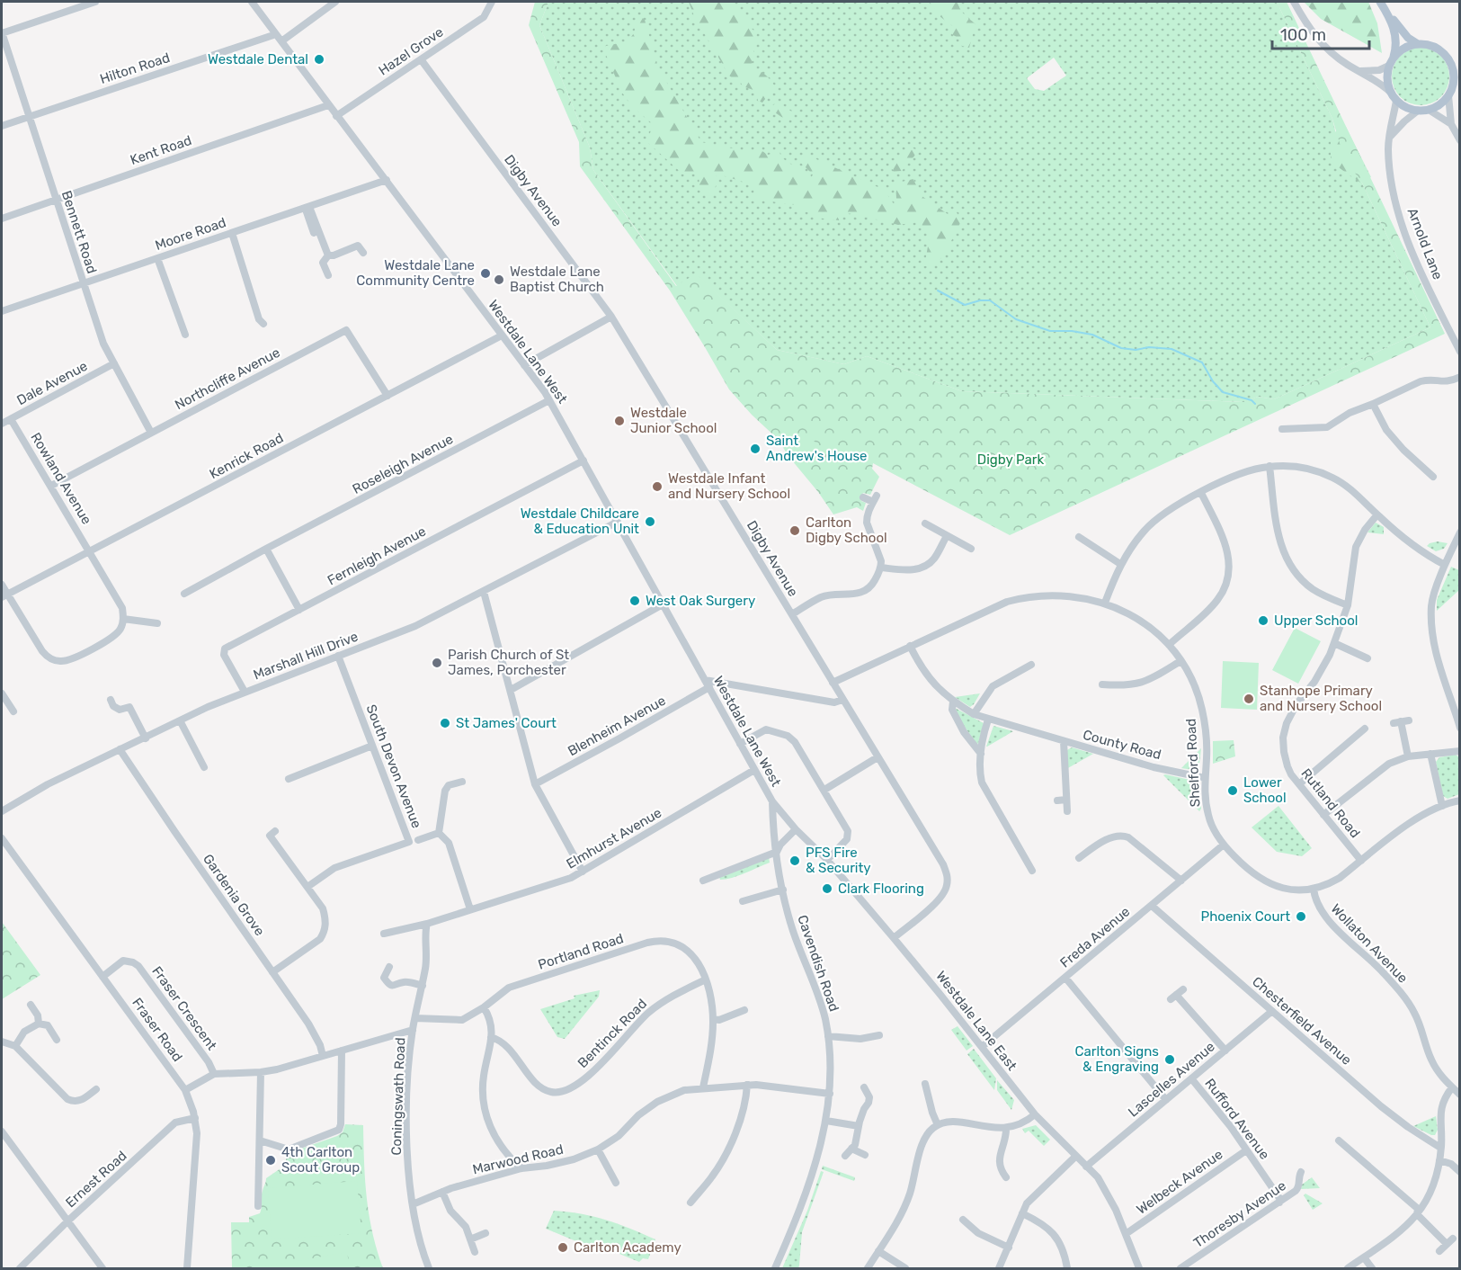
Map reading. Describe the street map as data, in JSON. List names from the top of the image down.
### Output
{
  "streets": {
    "street": [
      "Hazel Grove",
      "Hilton Road",
      "Kent Road",
      "Digby Avenue",
      "Bennett Road",
      "Moore Road",
      "Arnold Lane",
      "Westdale Lane West",
      "Northcliffe Avenue",
      "Dale Avenue",
      "Kenrick Road",
      "Roseleigh Avenue",
      "Rowland Avenue",
      "Fernleigh Avenue",
      "Marshall Hill Drive",
      "Blenheim Avenue",
      "County Road",
      "Shelford Road",
      "South Devon Avenue",
      "Rutland Road",
      "Elmhurst Avenue",
      "Gardenia Grove",
      "Freda Avenue",
      "Wollaton Avenue",
      "Portland Road",
      "Cavendish Road",
      "Fraser Crescent",
      "Westdale Lane East",
      "Chesterfield Avenue",
      "Fraser Road",
      "Bentinck Road",
      "Lascelles Avenue",
      "Coningswath Road",
      "Rufford Avenue",
      "Marwood Road",
      "Ernest Road",
      "Welbeck Avenue",
      "Thoresby Avenue"
    ]
  },
  "crossings": [
    ["Hazel Grove", "Digby Avenue"],
    ["Hazel Grove", "Westdale Lane West"],
    ["Hilton Road", "Bennett Road"],
    ["Hilton Road", "Westdale Lane West"],
    ["Kent Road", "Bennett Road"],
    ["Kent Road", "Westdale Lane West"],
    ["Digby Avenue", "Shelford Road"],
    ["Digby Avenue", "Westdale Lane East"],
    ["Bennett Road", "Moore Road"],
    ["Bennett Road", "Northcliffe Avenue"],
    ["Bennett Road", "Dale Avenue"],
    ["Moore Road", "Westdale Lane West"],
    ["Westdale Lane West", "Kenrick Road"],
    ["Westdale Lane West", "Roseleigh Avenue"],
    ["Westdale Lane West", "Fernleigh Avenue"],
    ["Westdale Lane West", "Marshall Hill Drive"],
    ["Westdale Lane West", "Blenheim Avenue"],
    ["Westdale Lane West", "Elmhurst Avenue"],
    ["Westdale Lane West", "Cavendish Road"],
    ["Westdale Lane West", "Westdale Lane East"],
    ["Northcliffe Avenue", "Kenrick Road"],
    ["Northcliffe Avenue", "Rowland Avenue"],
    ["Dale Avenue", "Rowland Avenue"],
    ["Kenrick Road", "Rowland Avenue"],
    ["Fernleigh Avenue", "Marshall Hill Drive"],
    ["Marshall Hill Drive", "South Devon Avenue"],
    ["Marshall Hill Drive", "Gardenia Grove"],
    ["County Road", "Shelford Road"],
    ["Shelford Road", "Rutland Road"],
    ["Shelford Road", "Freda Avenue"],
    ["Shelford Road", "Wollaton Avenue"],
    ["Elmhurst Avenue", "Coningswath Road"],
    ["Freda Avenue", "Westdale Lane East"],
    ["Freda Avenue", "Chesterfield Avenue"],
    ["Portland Road", "Bentinck Road"],
    ["Portland Road", "Coningswath Road"],
    ["Portland Road", "Marwood Road"],
    ["Cavendish Road", "Westdale Lane East"],
    ["Cavendish Road", "Marwood Road"],
    ["Fraser Crescent", "Fraser Road"],
    ["Westdale Lane East", "Lascelles Avenue"],
    ["Westdale Lane East", "Welbeck Avenue"],
    ["Chesterfield Avenue", "Lascelles Avenue"],
    ["Fraser Road", "Ernest Road"],
    ["Lascelles Avenue", "Rufford Avenue"],
    ["Coningswath Road", "Marwood Road"],
    ["Rufford Avenue", "Welbeck Avenue"],
    ["Rufford Avenue", "Thoresby Avenue"]
  ],
  "parks": ["Digby Park"],
  "places": [
    "Westdale Dental",
    "Westdale Lane Community Centre",
    "Westdale Lane Baptist Church",
    "Westdale Junior School",
    "Saint Andrew's House",
    "Westdale Infant and Nursery School",
    "Westdale Childcare & Education Unit",
    "Carlton Digby School",
    "West Oak Surgery",
    "Upper School",
    "Parish Church of St James, Porchester",
    "Stanhope Primary and Nursery School",
    "St James' Court",
    "Lower School",
    "PFS Fire & Security",
    "Clark Flooring",
    "Phoenix Court",
    "Carlton Signs & Engraving",
    "4th Carlton Scout Group",
    "Carlton Academy"
  ],
  "scale_bar": "100 m"
}
